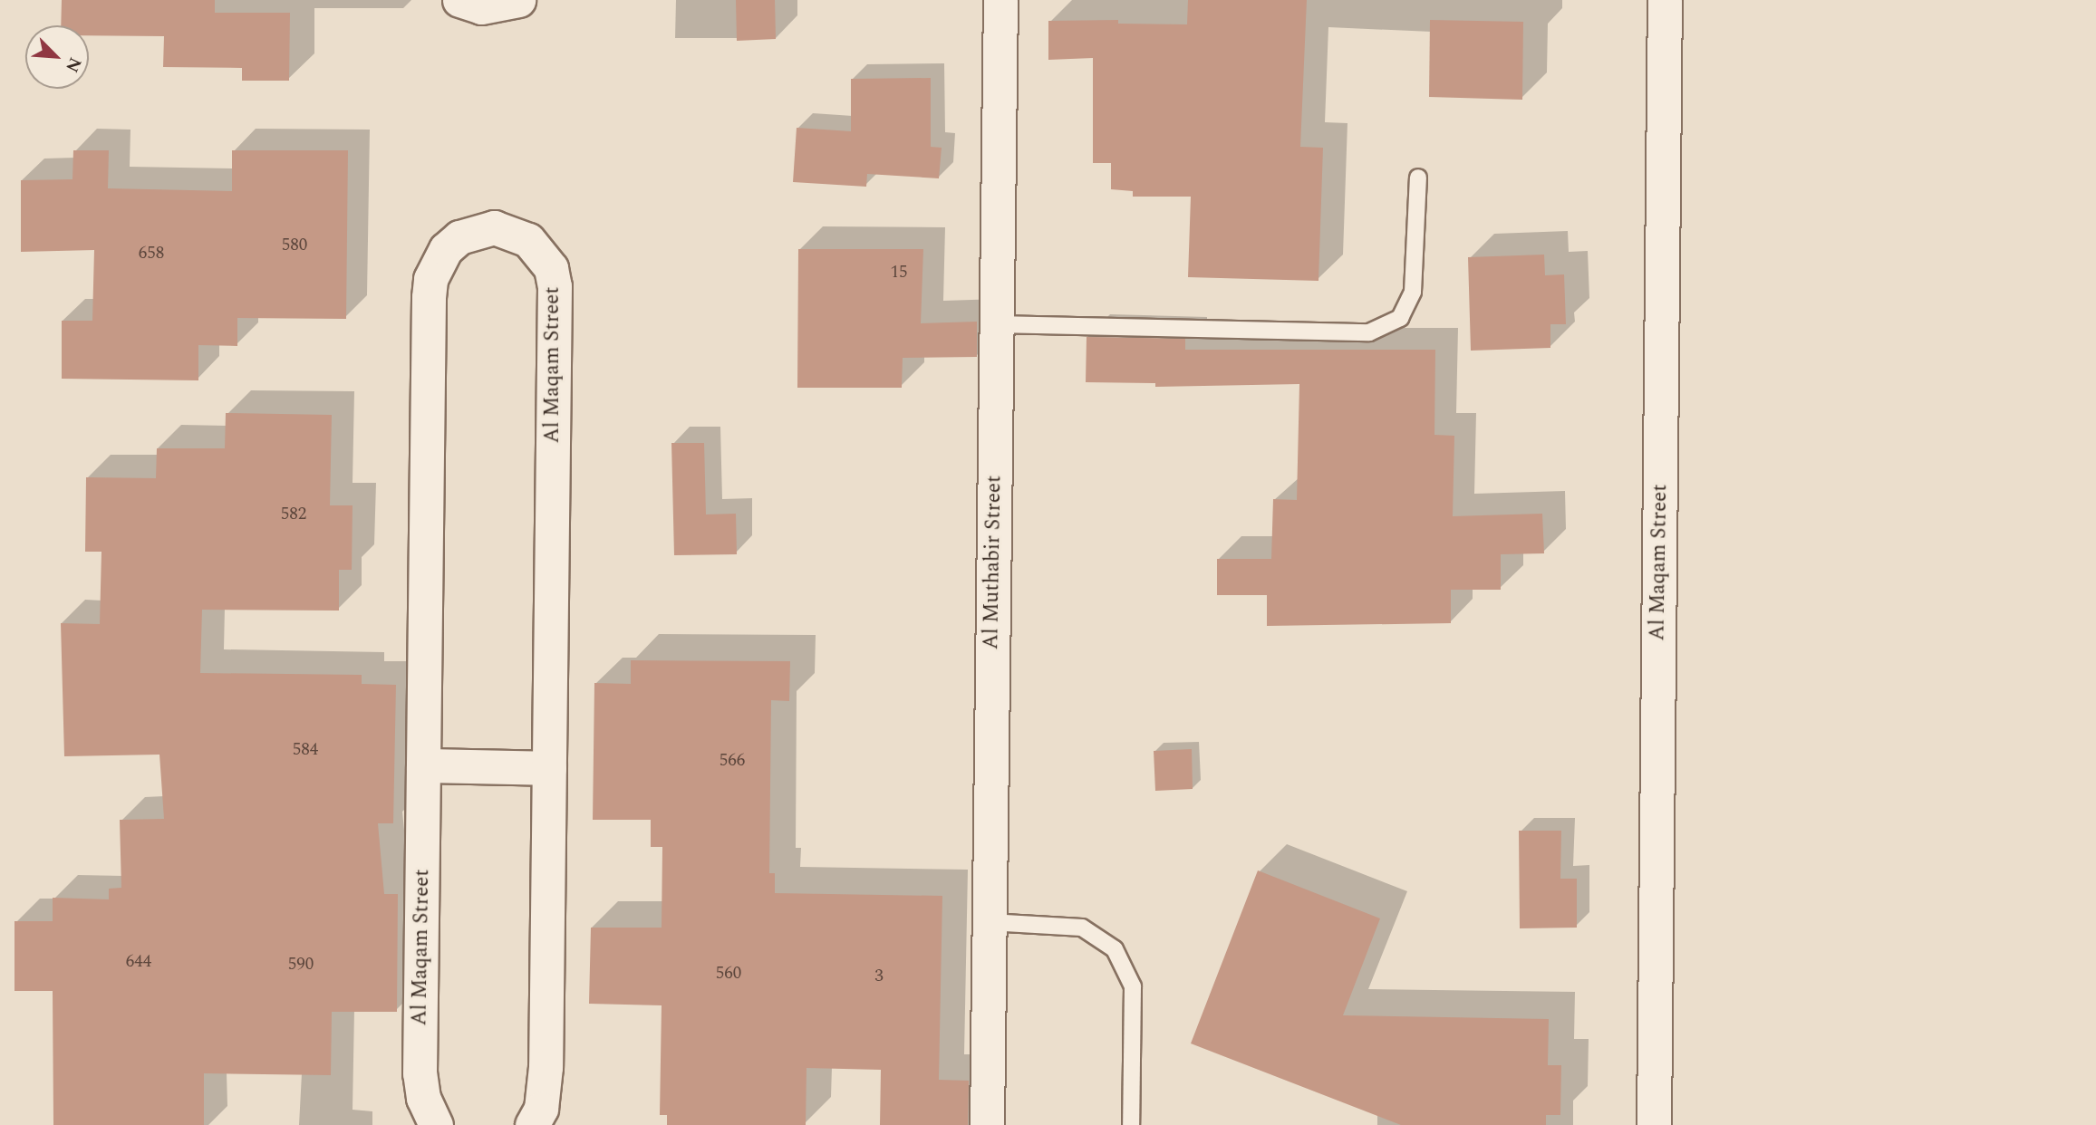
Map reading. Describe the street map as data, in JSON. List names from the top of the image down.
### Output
{
  "streets": {
    "street": ["Al Maqam Street", "Al Muthabir Street"]
  },
  "house_numbers": [
    "580",
    "658",
    "15",
    "582",
    "584",
    "566",
    "644",
    "590",
    "560",
    "3"
  ],
  "north": "bottom right"
}
